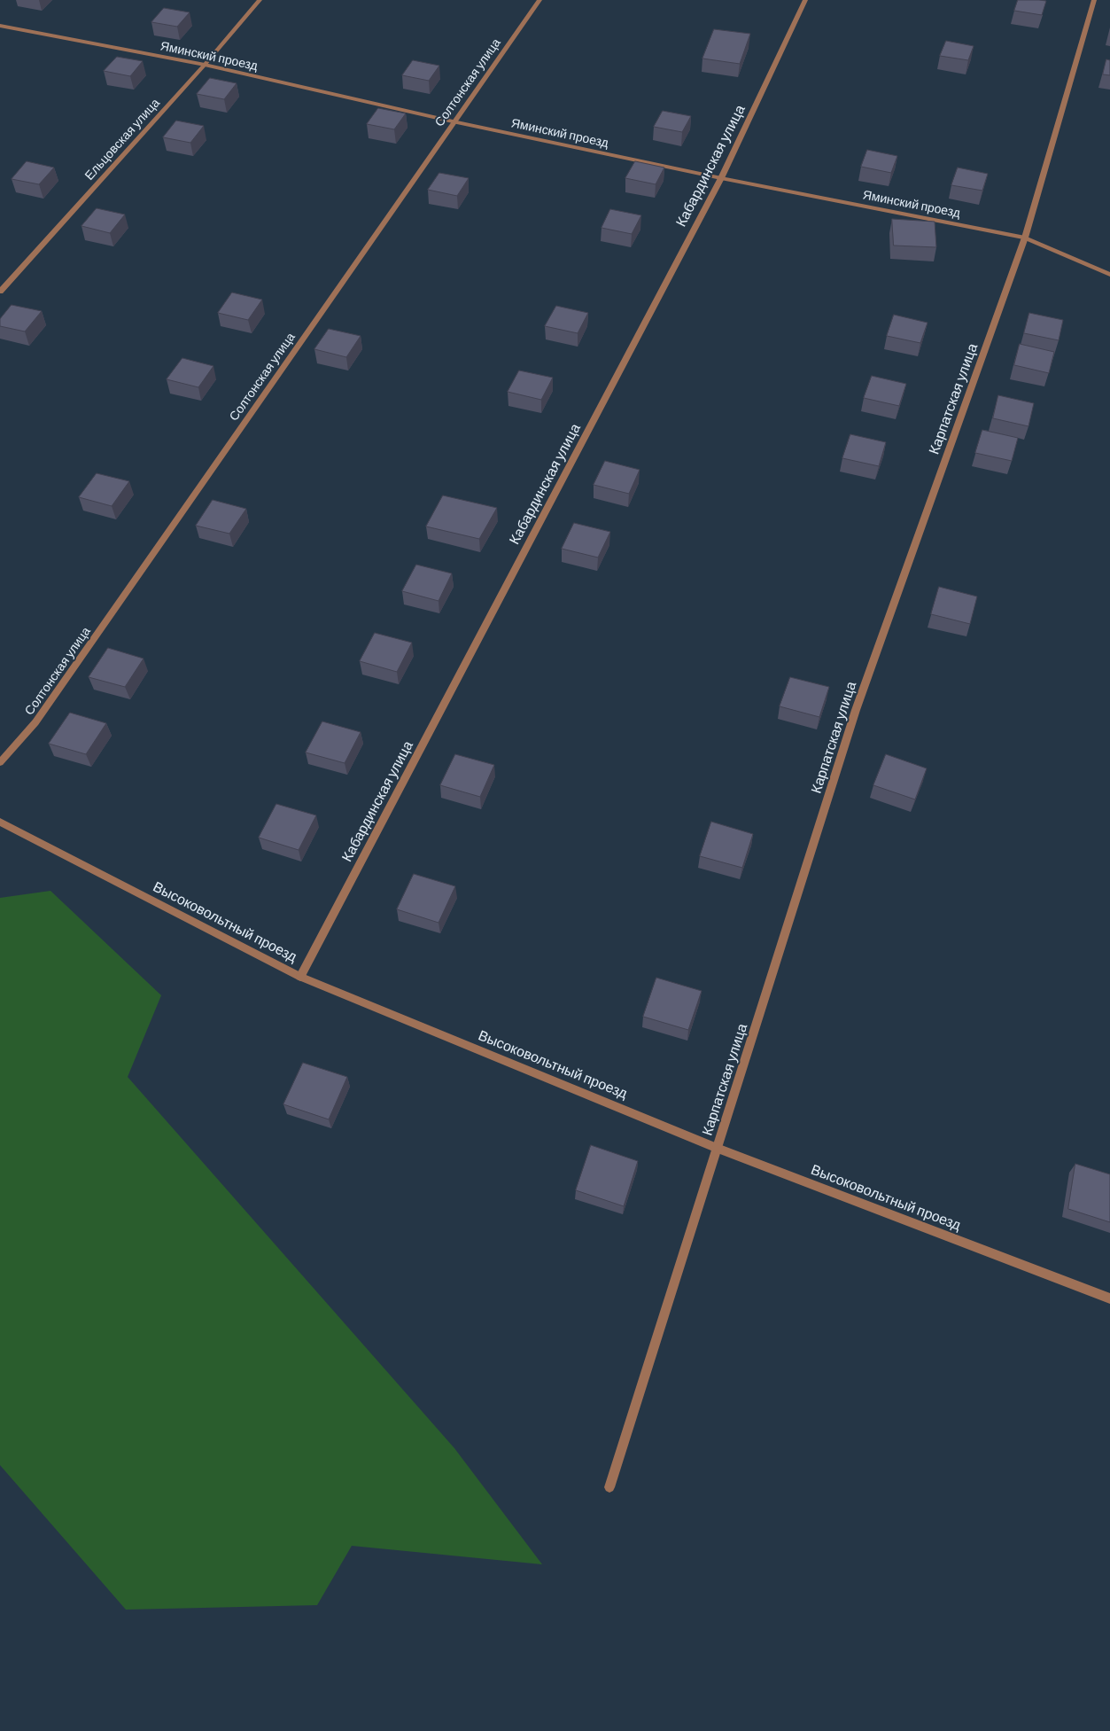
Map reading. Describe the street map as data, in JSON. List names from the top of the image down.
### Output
{
  "streets": {
    "street": [
      "Яминский проезд",
      "Солтонская улица",
      "Ельцовская улица",
      "Кабардинская улица",
      "Карпатская улица",
      "Высоковольтный проезд"
    ]
  },
  "crossings": [
    ["Яминский проезд", "Солтонская улица"],
    ["Яминский проезд", "Ельцовская улица"],
    ["Яминский проезд", "Кабардинская улица"],
    ["Яминский проезд", "Карпатская улица"],
    ["Кабардинская улица", "Высоковольтный проезд"],
    ["Карпатская улица", "Высоковольтный проезд"]
  ]
}
